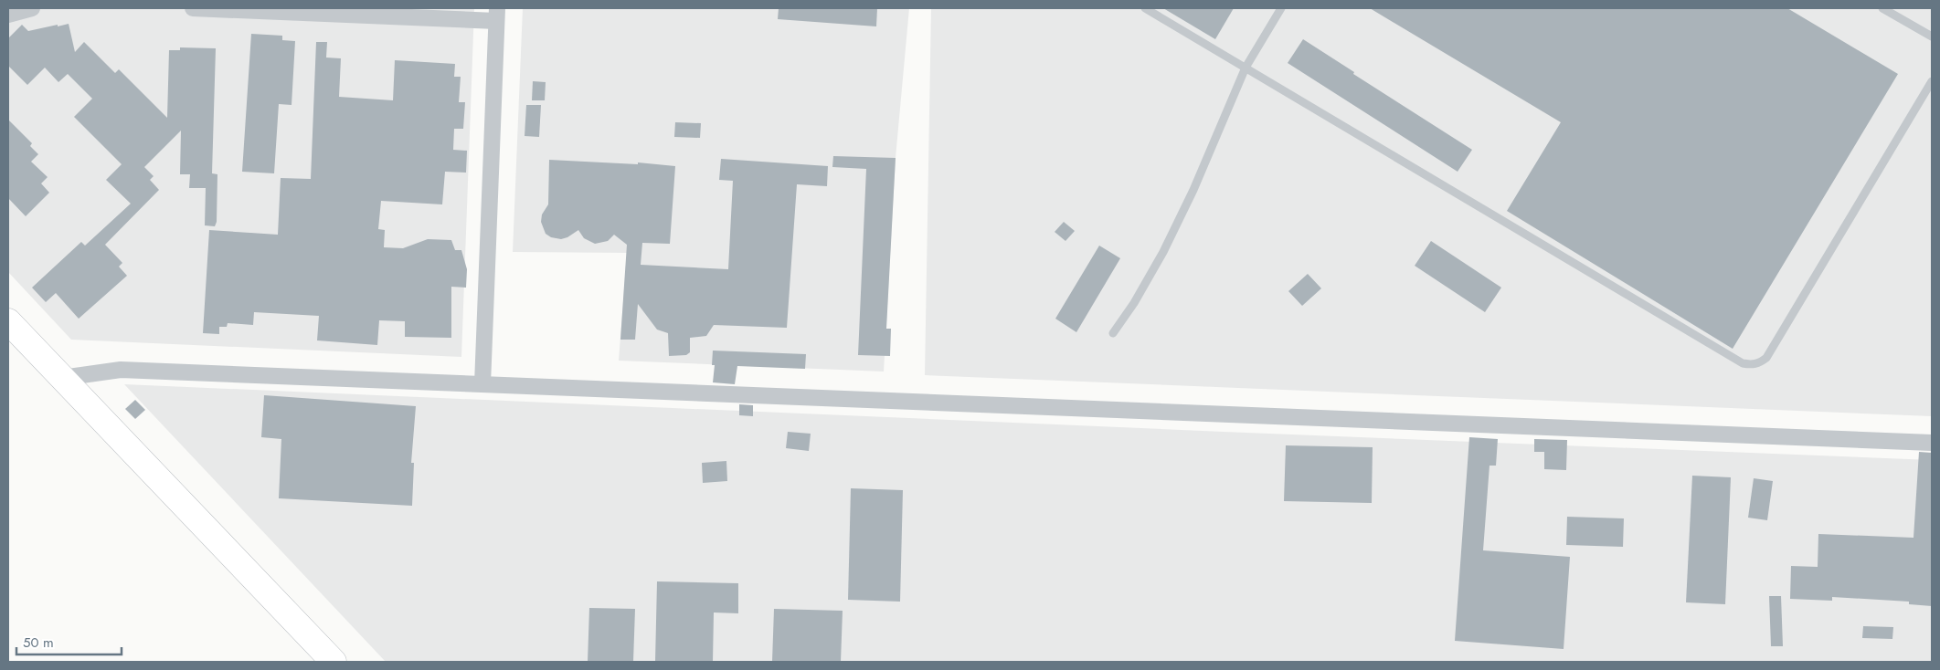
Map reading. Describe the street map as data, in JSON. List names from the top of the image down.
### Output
{
  "scale_bar": "50 m"
}
